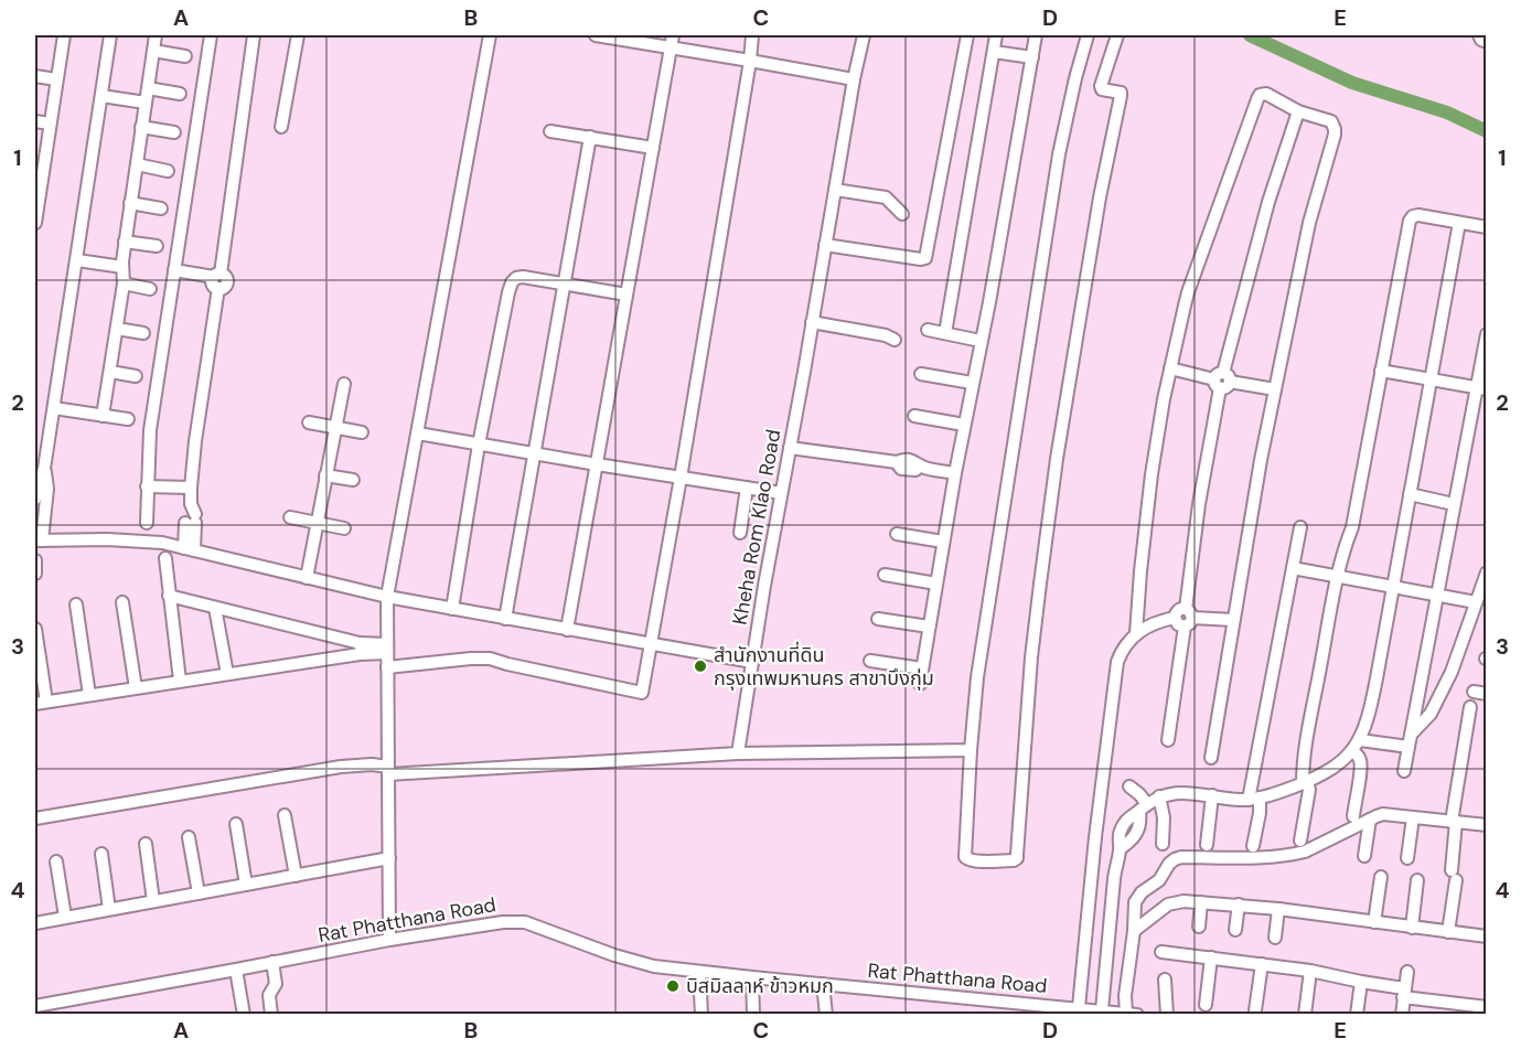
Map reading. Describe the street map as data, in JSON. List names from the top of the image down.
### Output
{
  "streets": {
    "street": ["Kheha Rom Klao Road", "Rat Phatthana Road"]
  },
  "places": ["สำนักงานที่ดิน กรุงเทพมหานคร สาขาบึงกุ่ม", "บิสมิลลาห์ ข้าวหมก"],
  "grid": {
    "columns": [
      "A",
      "B",
      "C",
      "D",
      "E"
    ],
    "rows": [
      "1",
      "2",
      "3",
      "4"
    ]
  }
}
